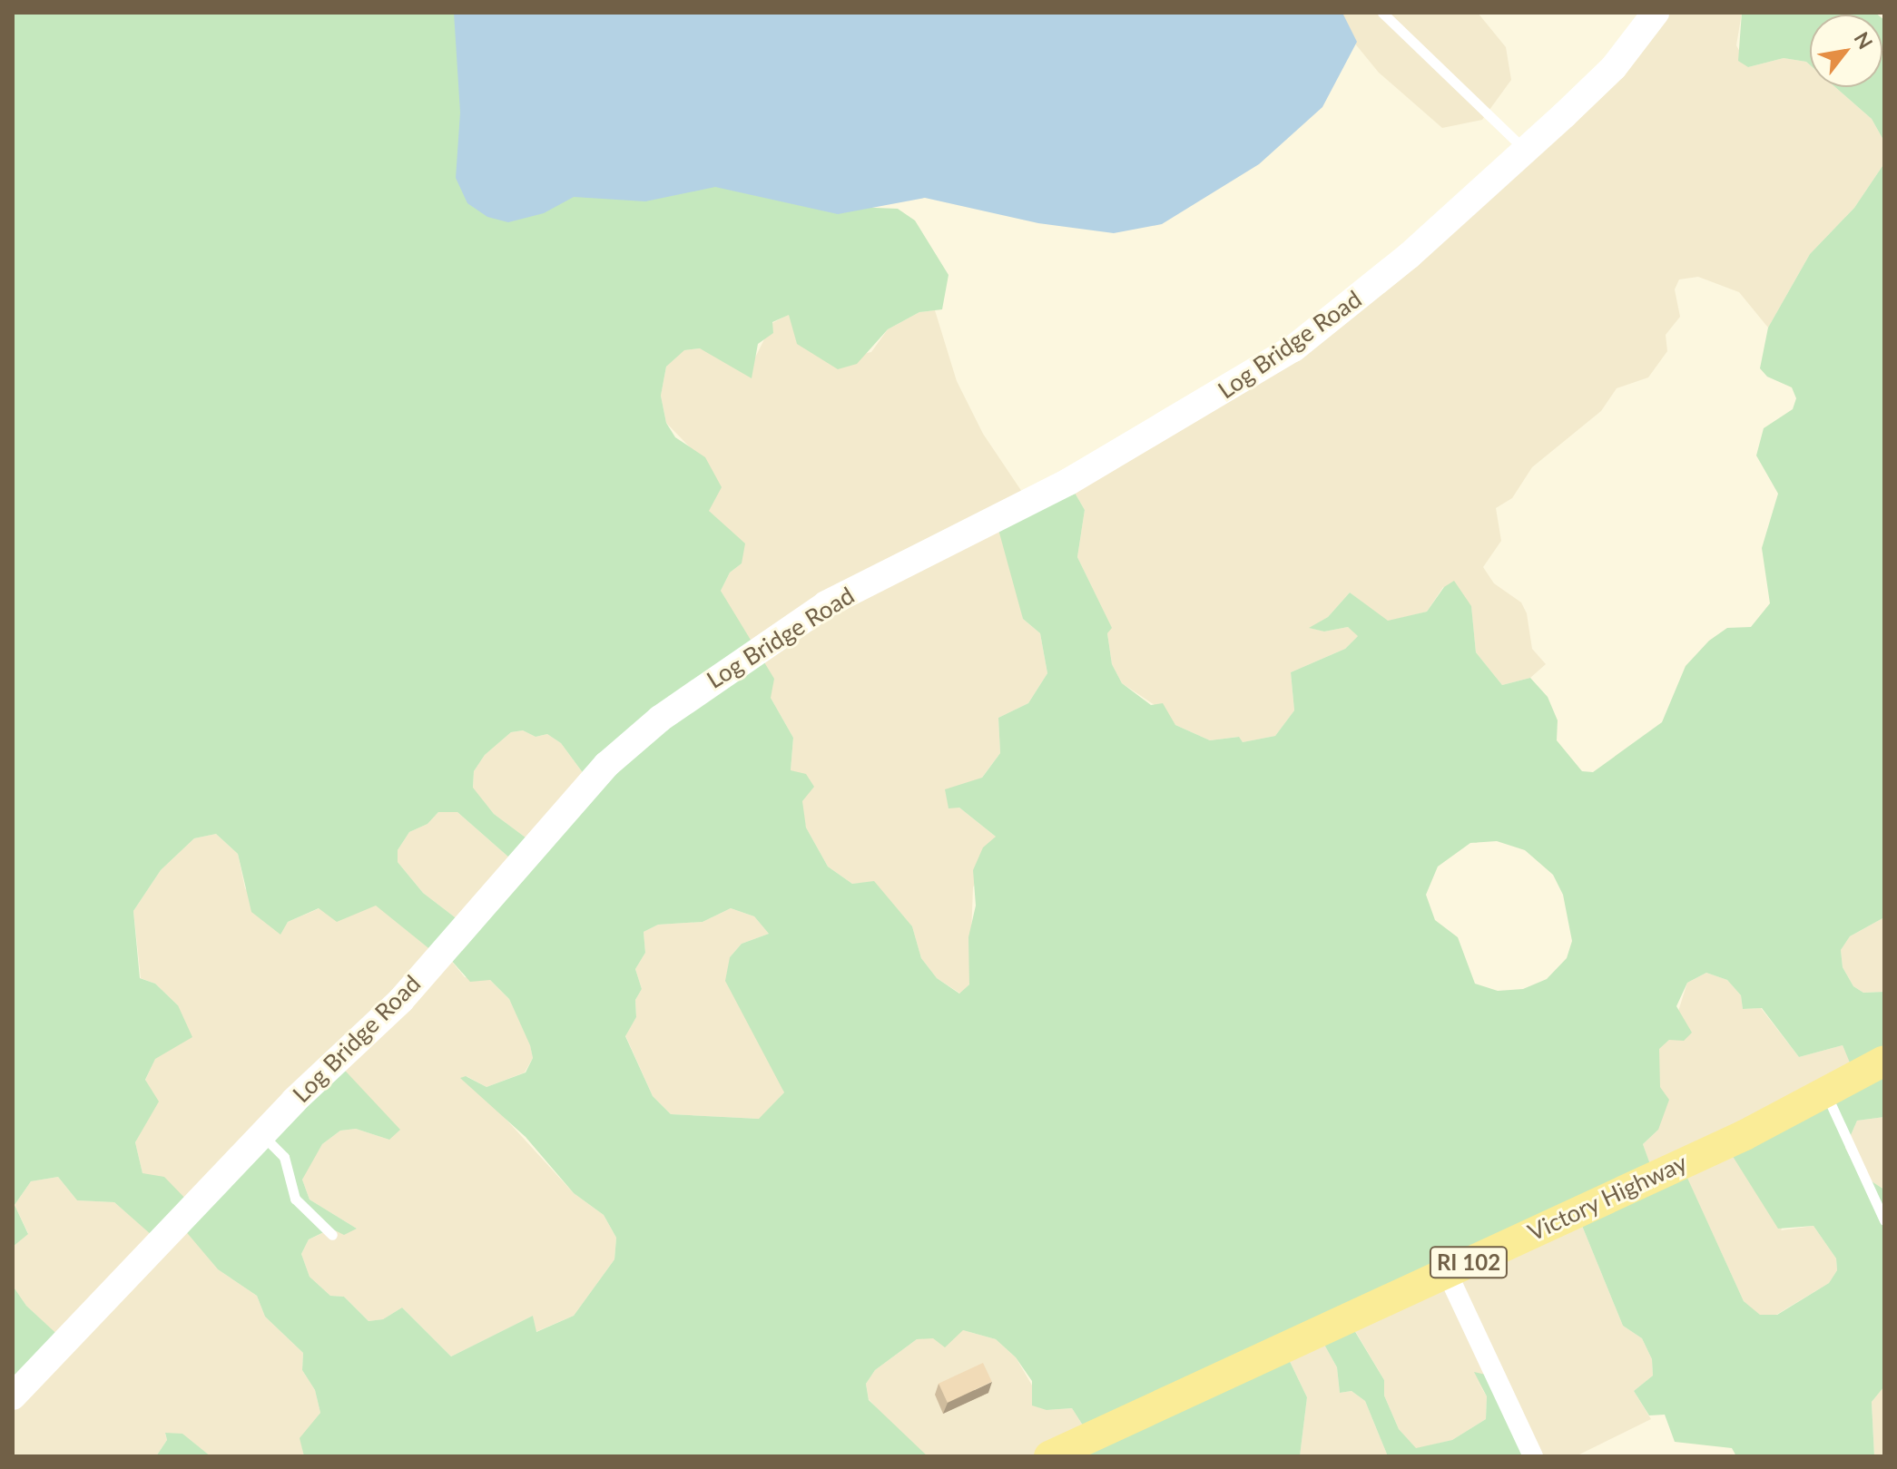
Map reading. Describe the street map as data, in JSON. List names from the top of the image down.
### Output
{
  "streets": {
    "main road": ["Victory Highway", "RI 102"],
    "street": ["Log Bridge Road"]
  },
  "north": "top right"
}
